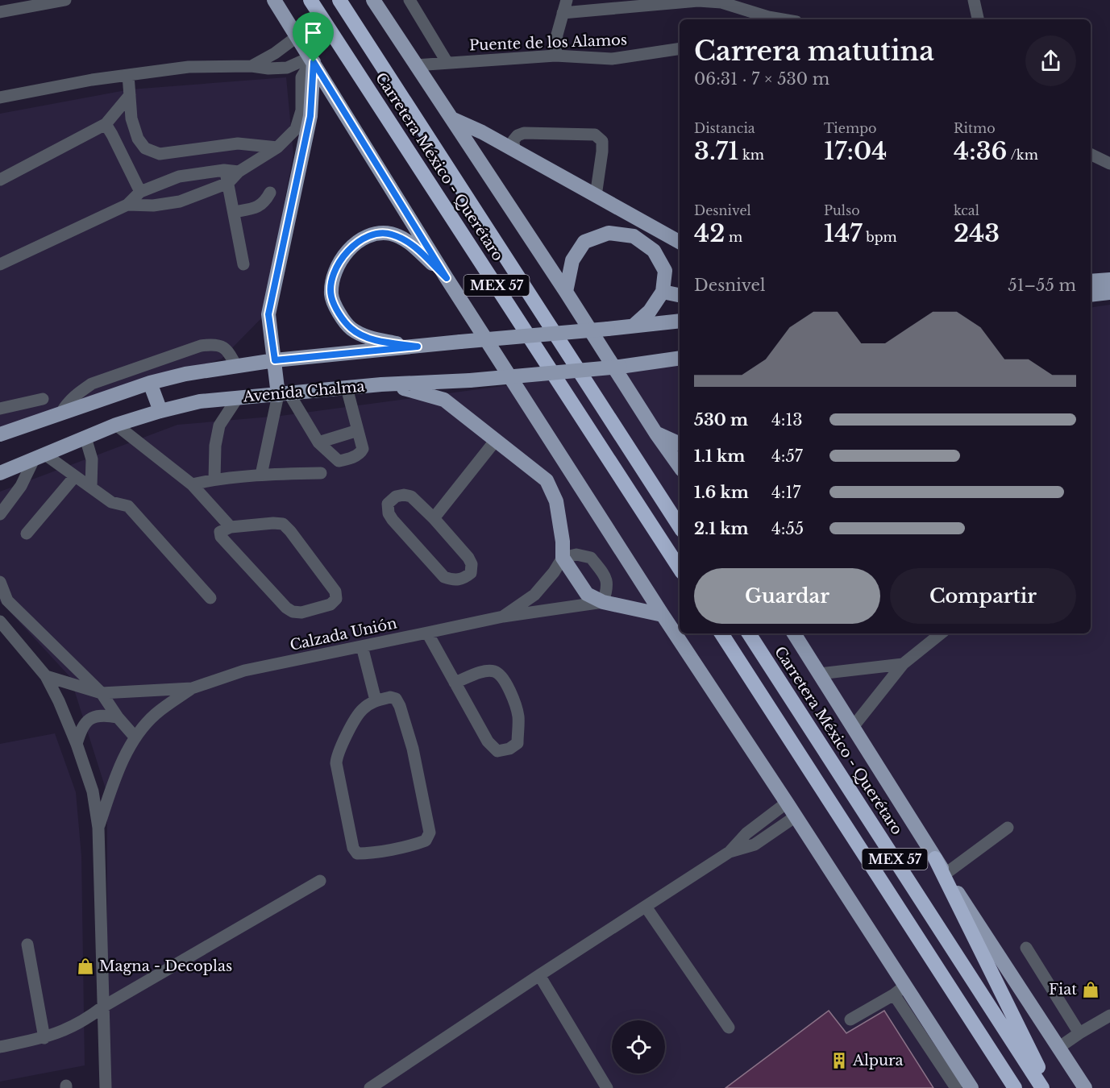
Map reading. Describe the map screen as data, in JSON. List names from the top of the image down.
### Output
{
  "streets": {
    "highway": ["Carretera México - Querétaro", "MEX 57"],
    "main road": ["Avenida Chalma"],
    "street": ["Puente de los Alamos", "Calzada Unión"]
  },
  "places": {
    "shop": ["Magna - Decoplas", "Fiat"],
    "building": ["Alpura"]
  },
  "page": {
    "heading": ["Carrera matutina", "06:31 · 7 × 530 m"],
    "stats": [
      ["Distancia", "3.71 km"],
      ["Tiempo", "17:04"],
      ["Ritmo", "4:36 /km"],
      ["Desnivel", "42 m"],
      ["Pulso", "147 bpm"],
      ["kcal", "243"]
    ],
    "chart": ["Desnivel", "51–55 m"],
    "list": [
      {
        "name": "530 m",
        "note": "4:13"
      },
      {
        "name": "1.1 km",
        "note": "4:57"
      },
      {
        "name": "1.6 km",
        "note": "4:17"
      },
      {
        "name": "2.1 km",
        "note": "4:55"
      }
    ],
    "buttons": ["Guardar", "Compartir"]
  }
}
